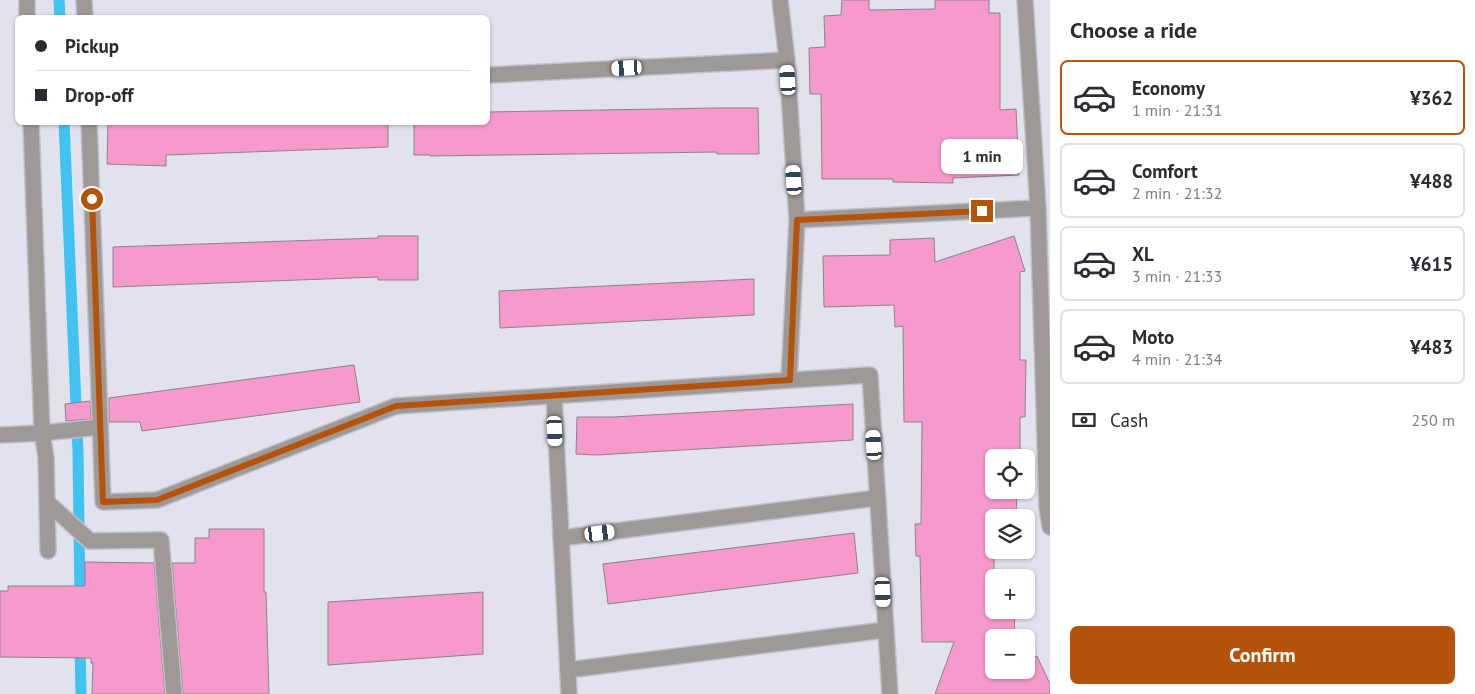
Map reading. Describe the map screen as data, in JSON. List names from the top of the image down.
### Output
{
  "page": {
    "heading": "Choose a ride",
    "banner": ["Pickup", "Drop-off"],
    "list": [
      {
        "name": "Economy",
        "note": "1 min · 21:31",
        "value": "¥362"
      },
      {
        "name": "Comfort",
        "note": "2 min · 21:32",
        "value": "¥488"
      },
      {
        "name": "XL",
        "note": "3 min · 21:33",
        "value": "¥615"
      },
      {
        "name": "Moto",
        "note": "4 min · 21:34",
        "value": "¥483"
      }
    ],
    "bubble": "1 min",
    "pay": ["Cash", "250 m"],
    "map_buttons": ["+", "−"],
    "buttons": "Confirm"
  }
}
